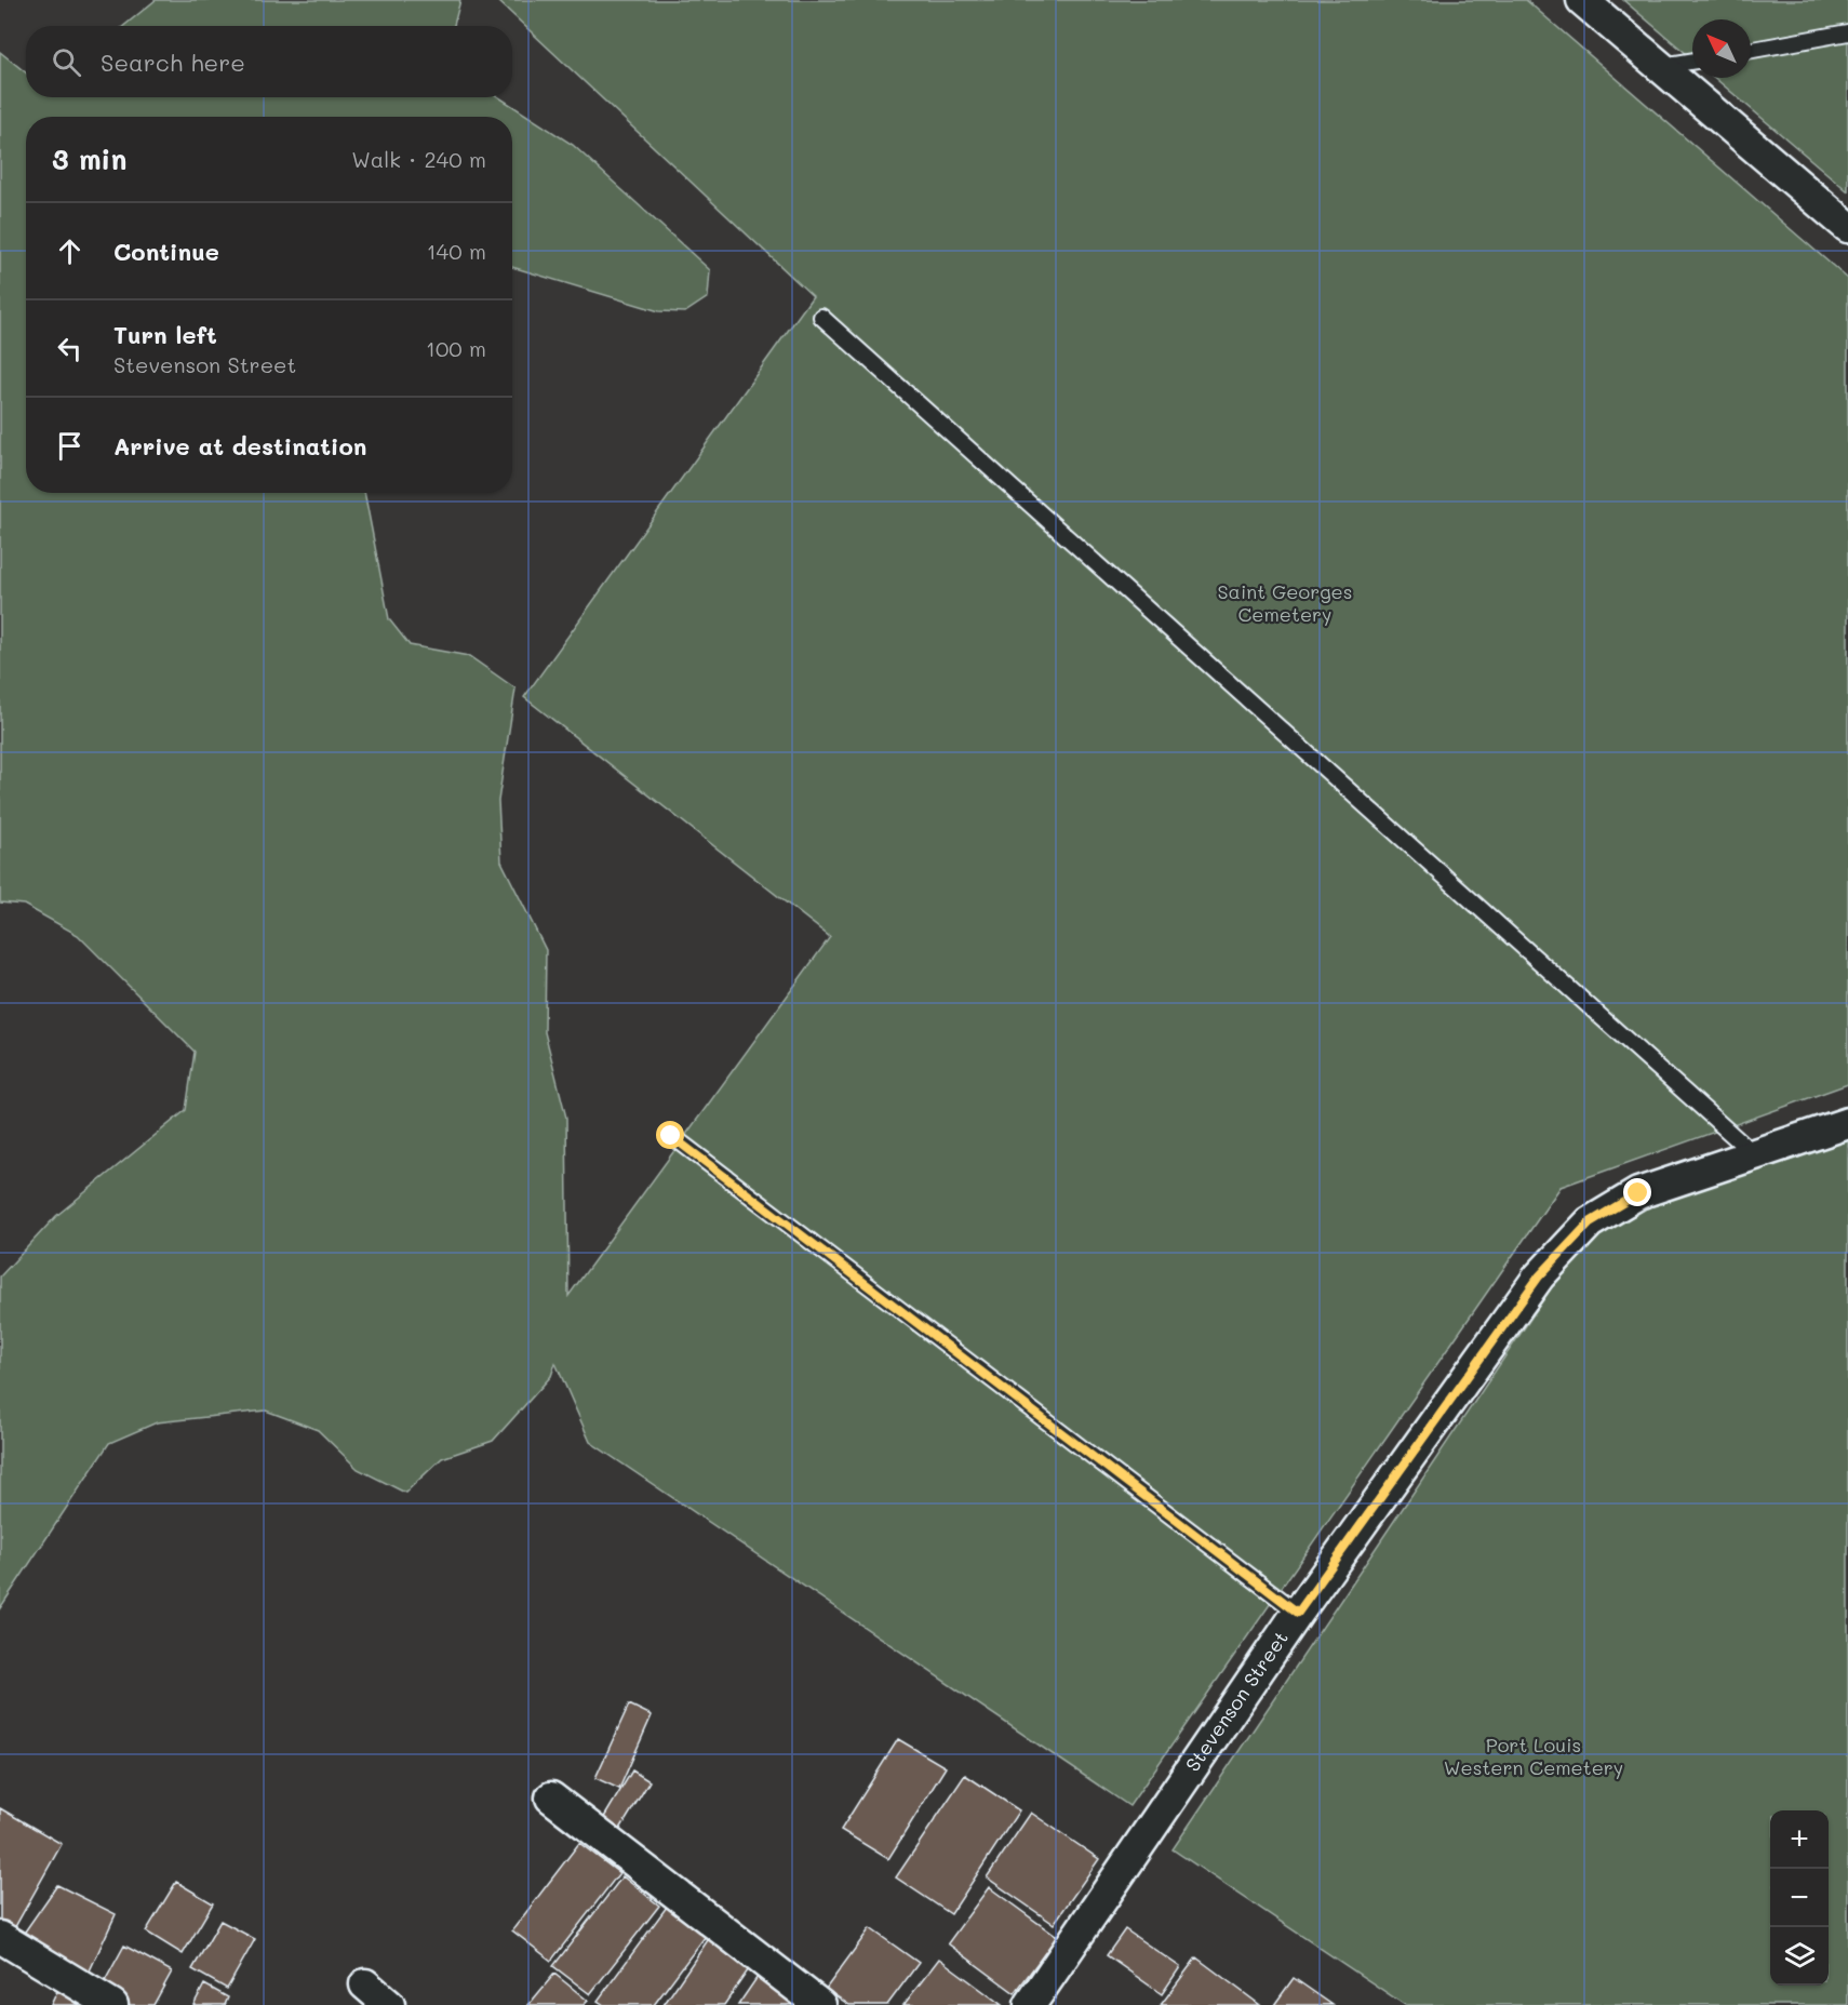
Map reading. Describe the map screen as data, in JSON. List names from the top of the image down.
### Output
{
  "streets": {
    "street": ["Stevenson Street"]
  },
  "parks": ["Saint Georges Cemetery", "Port Louis Western Cemetery"],
  "north": "top left",
  "page": {
    "search": "Search here",
    "heading": ["3 min", "Walk · 240 m"],
    "list": [
      ["Continue", "140 m"],
      ["Turn left", "Stevenson Street", "100 m"],
      "Arrive at destination"
    ],
    "map_buttons": ["+", "−"]
  }
}
